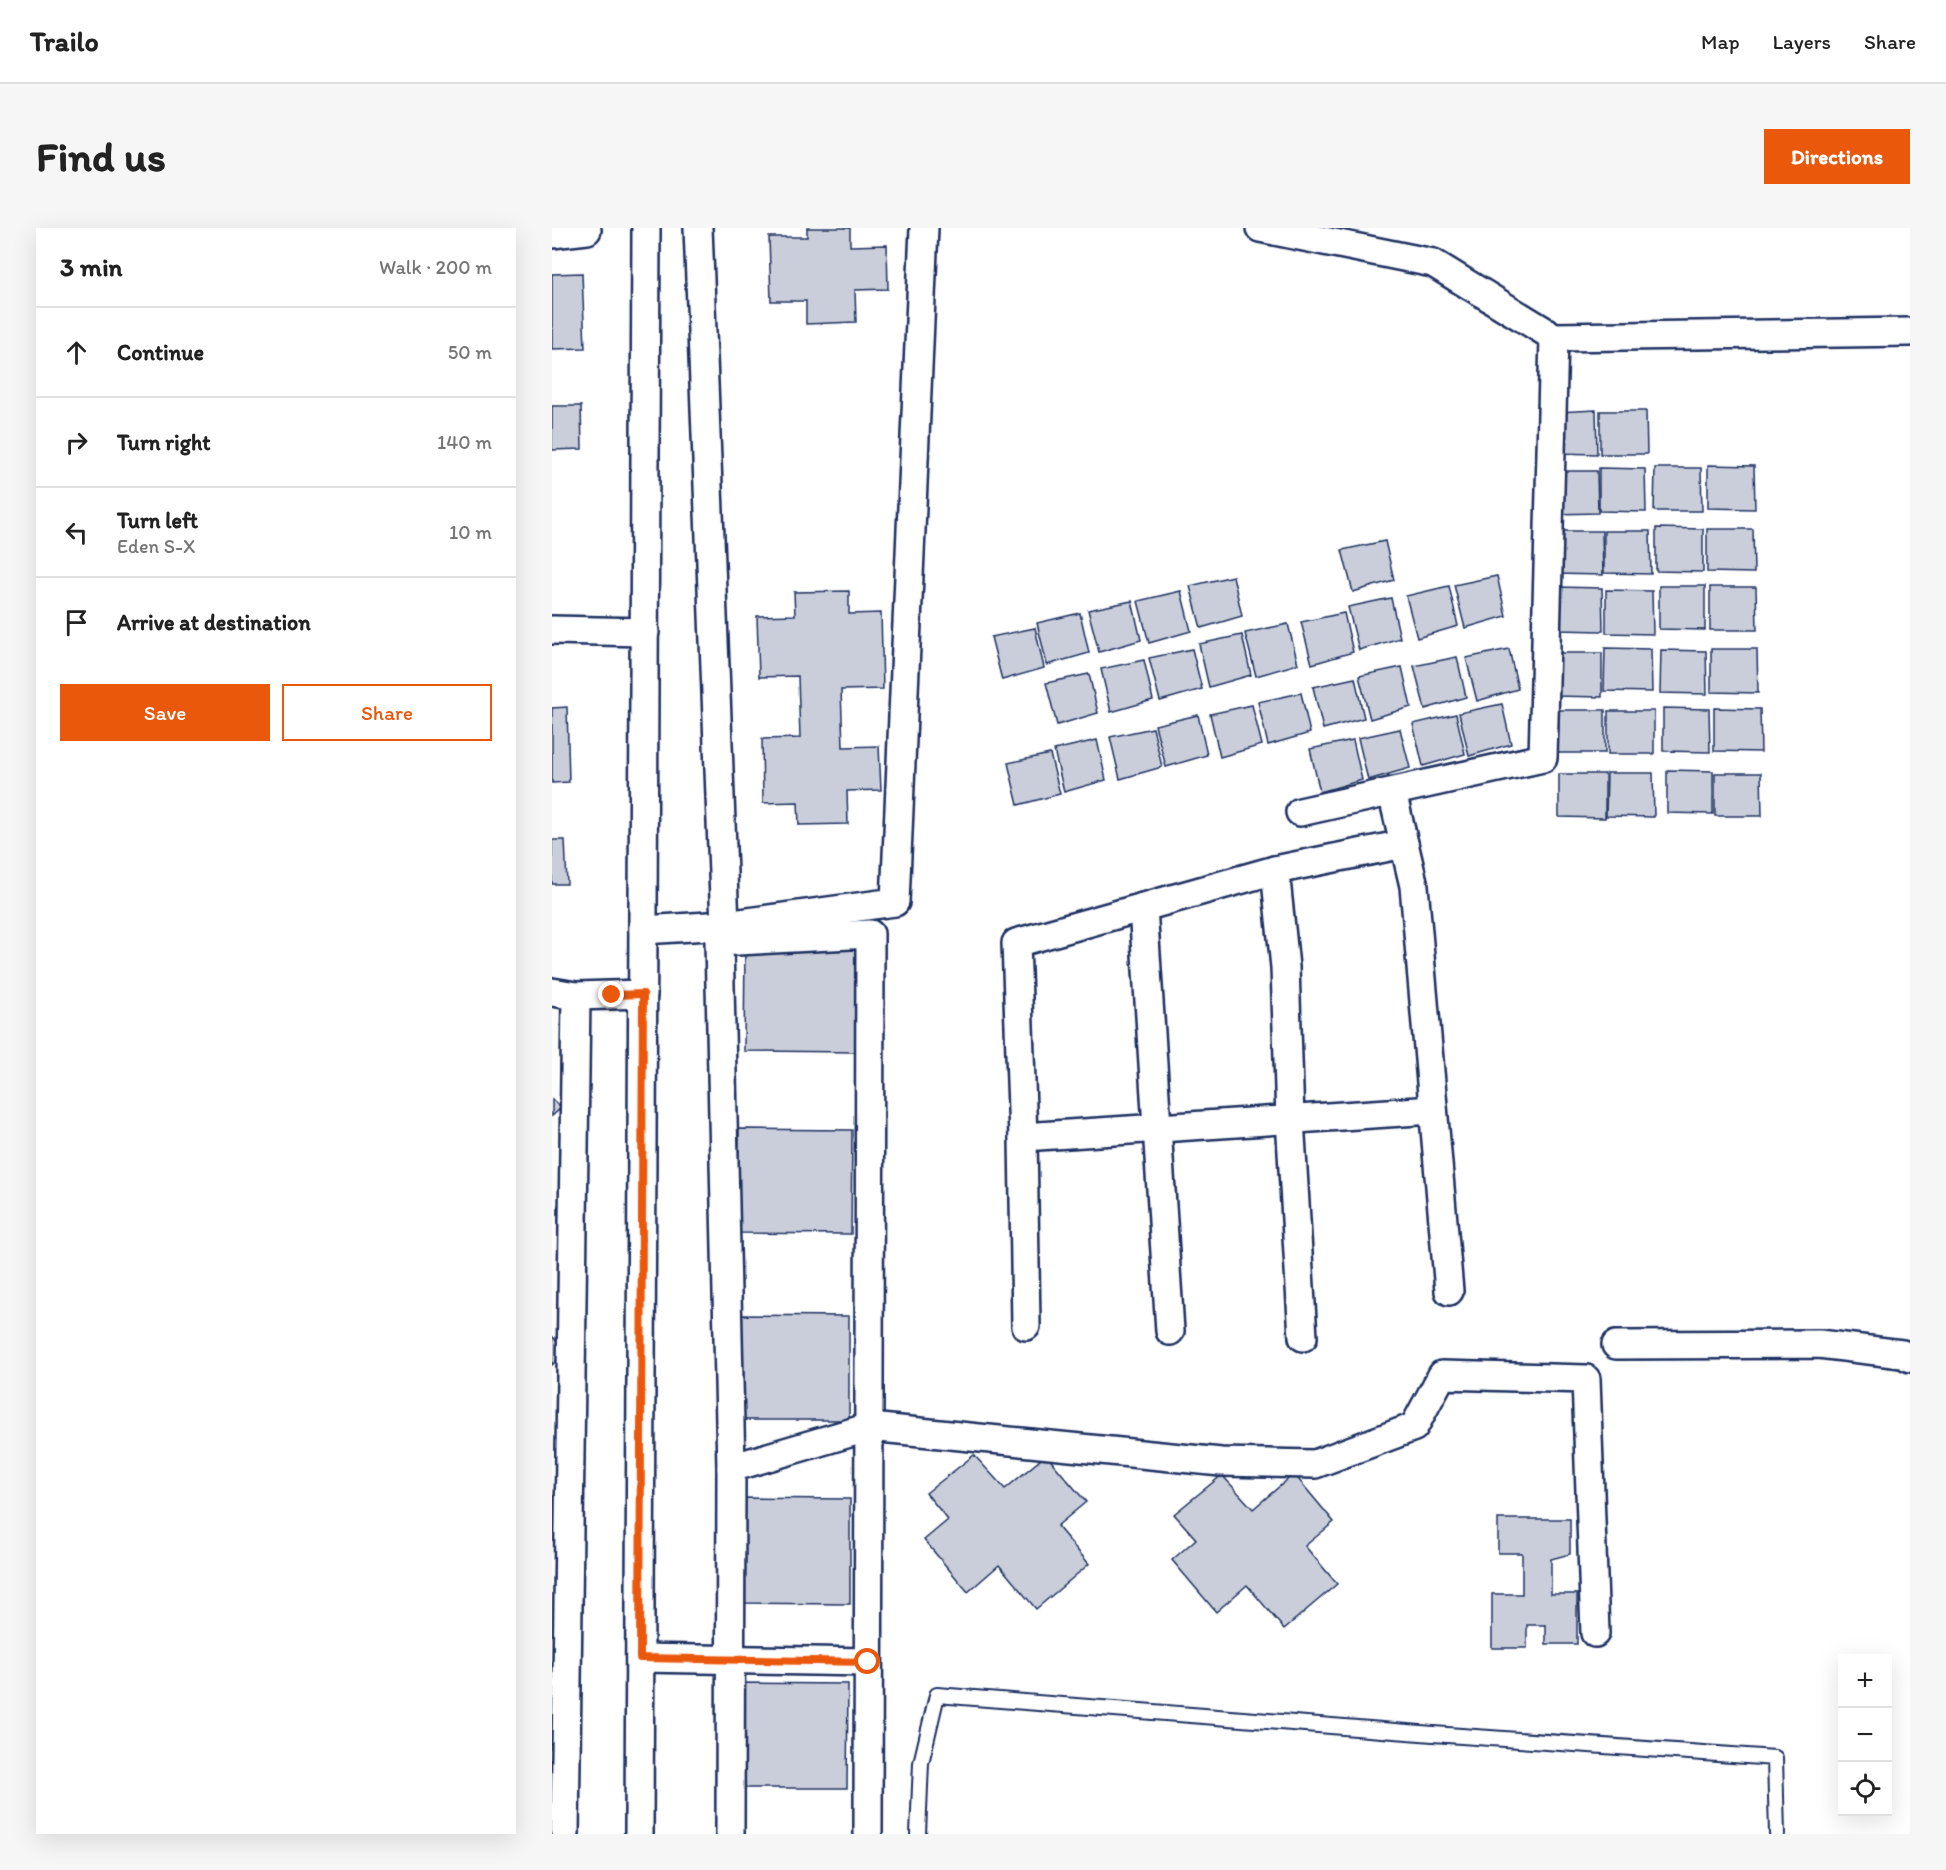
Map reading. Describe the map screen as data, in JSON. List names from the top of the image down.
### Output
{
  "page": {
    "header": "Trailo",
    "nav": ["Map", "Layers", "Share"],
    "buttons": [
      "Directions",
      ["Save", "Share"]
    ],
    "title": "Find us",
    "heading": ["3 min", "Walk · 200 m"],
    "list": [
      ["Continue", "50 m"],
      ["Turn right", "140 m"],
      ["Turn left", "Eden S-X", "10 m"],
      "Arrive at destination"
    ],
    "map_buttons": ["+", "−"]
  }
}
